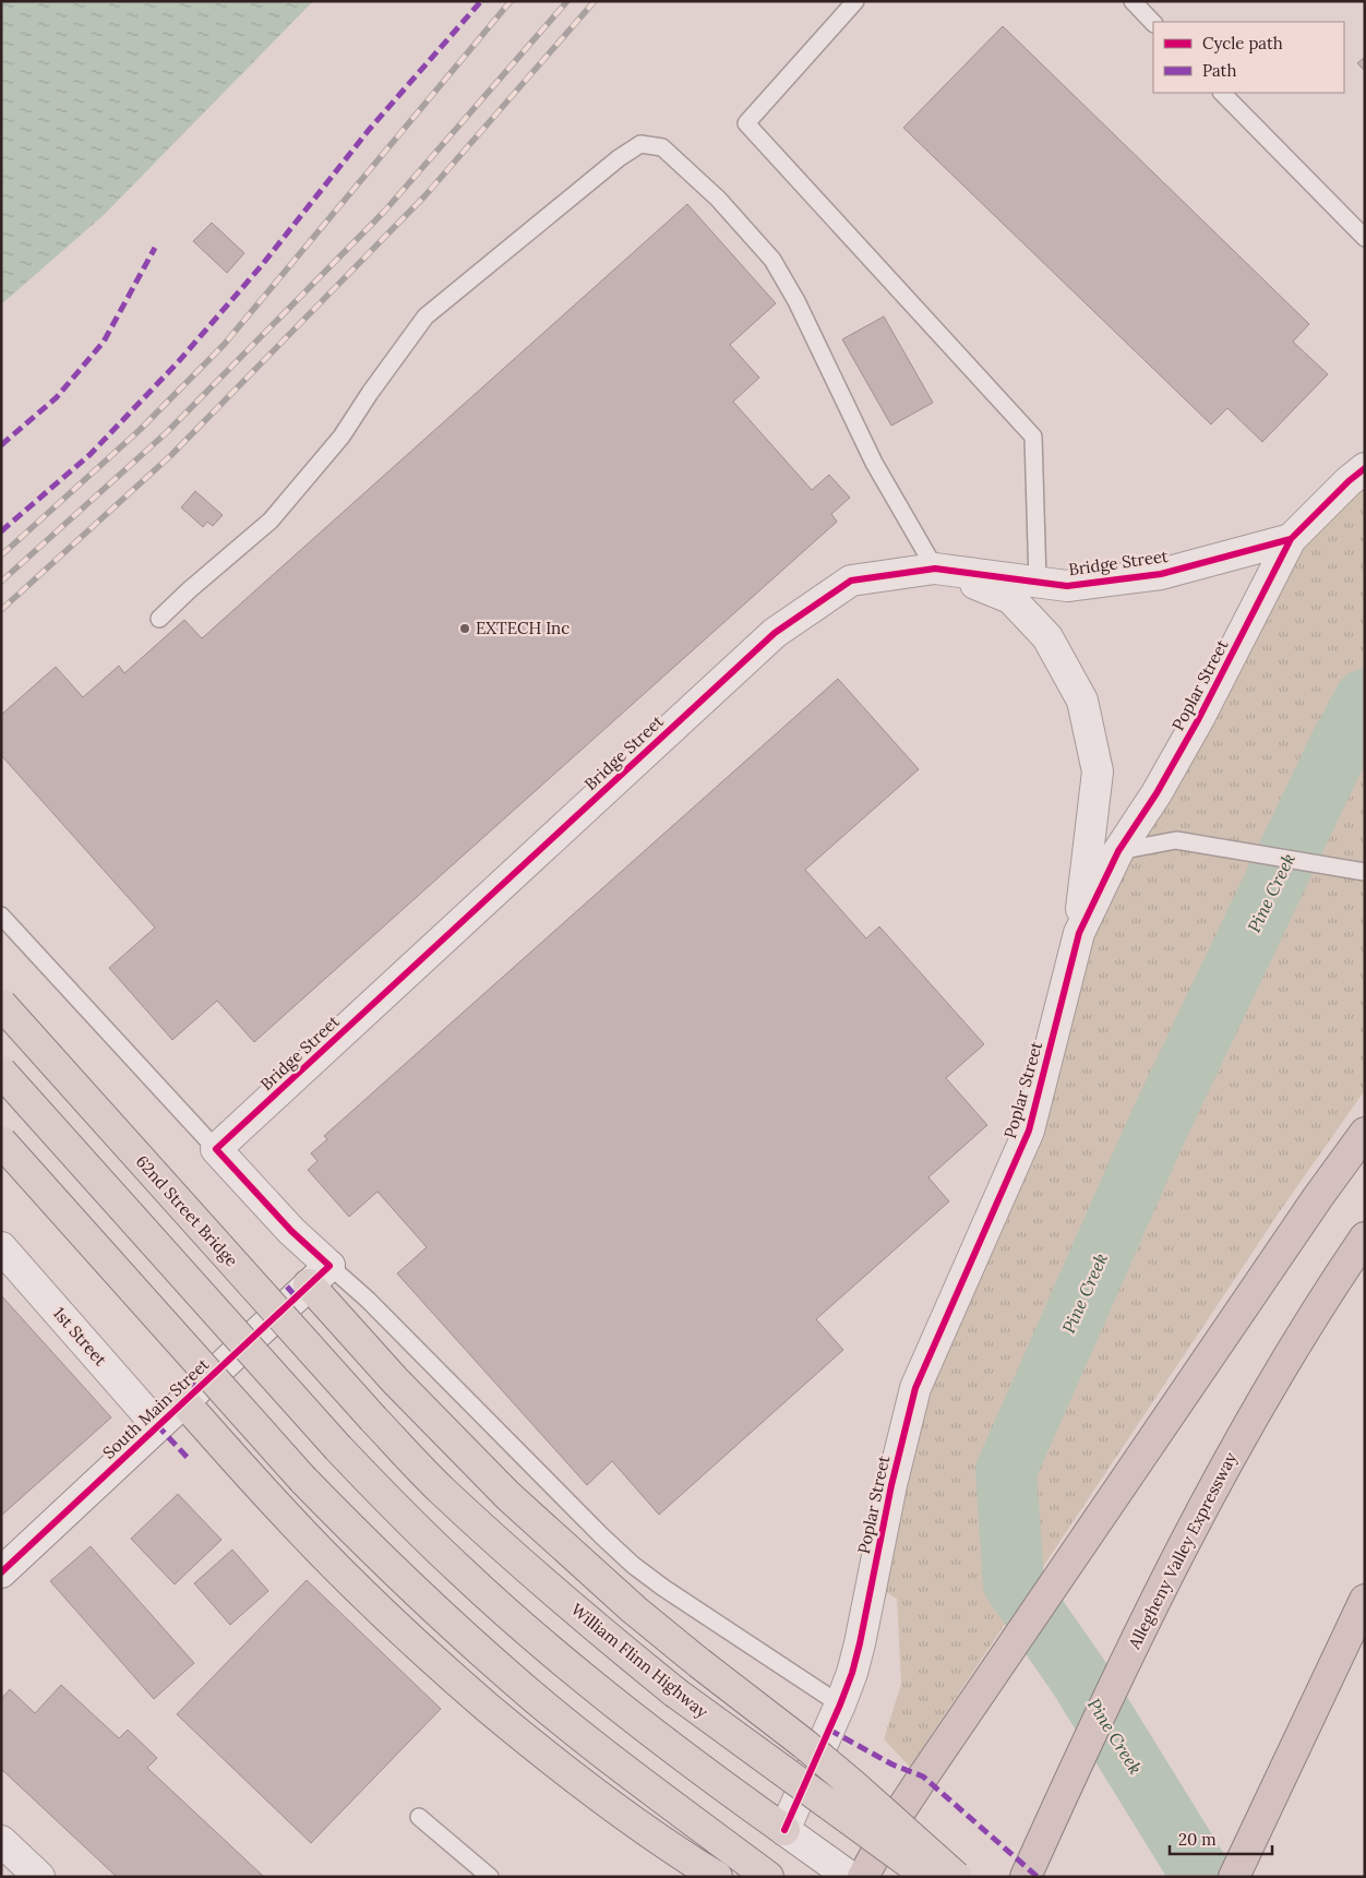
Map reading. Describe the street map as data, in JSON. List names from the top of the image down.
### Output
{
  "streets": {
    "highway": ["62nd Street Bridge", "Allegheny Valley Expressway", "William Flinn Highway"],
    "street": [
      "Bridge Street",
      "Poplar Street",
      "1st Street",
      "South Main Street"
    ]
  },
  "crossings": [
    ["Bridge Street", "Poplar Street"],
    ["62nd Street Bridge", "William Flinn Highway"],
    ["1st Street", "South Main Street"]
  ],
  "water": ["Pine Creek"],
  "places": ["EXTECH Inc"],
  "legend": ["Cycle path", "Path"],
  "scale_bar": "20 m"
}
